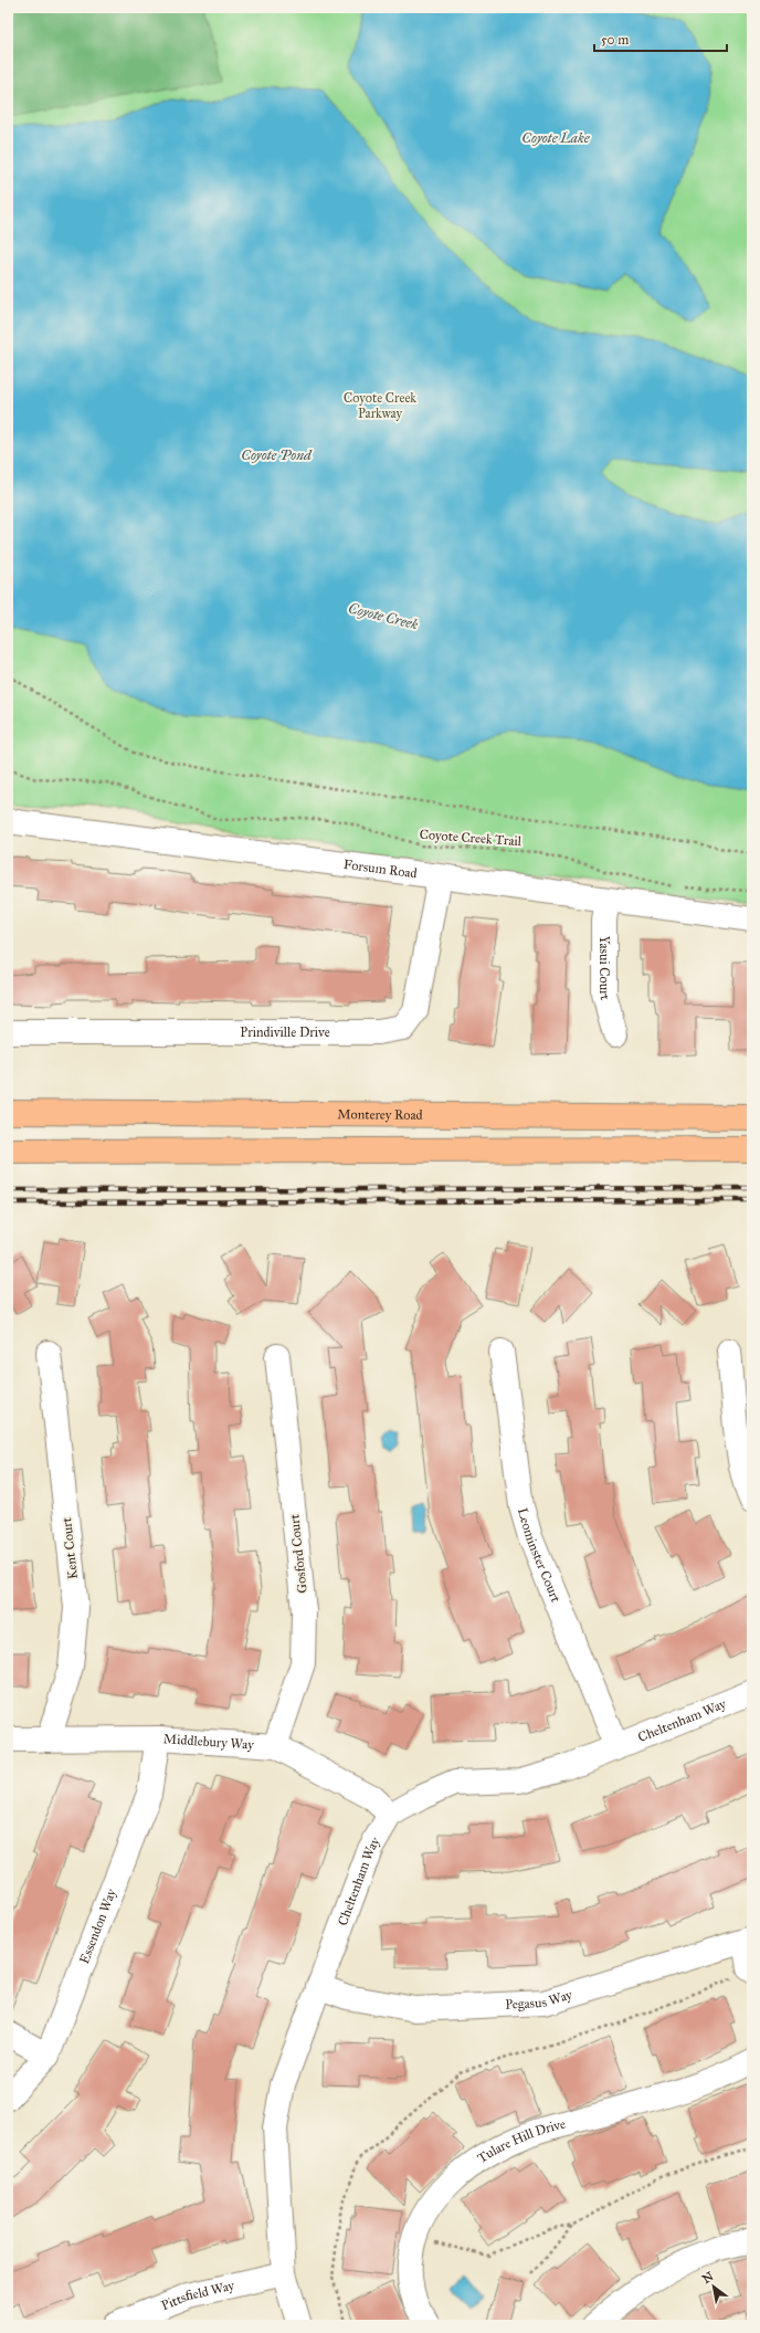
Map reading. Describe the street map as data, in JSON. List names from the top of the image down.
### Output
{
  "streets": {
    "main road": ["Monterey Road"],
    "street": [
      "Forsum Road",
      "Yasui Court",
      "Prindiville Drive",
      "Kent Court",
      "Gosford Court",
      "Leominster Court",
      "Cheltenham Way",
      "Middlebury Way",
      "Essendon Way",
      "Pegasus Way",
      "Tulare Hill Drive",
      "Pittsfield Way"
    ],
    "path": ["Coyote Creek Trail"]
  },
  "crossings": [
    ["Forsum Road", "Yasui Court"],
    ["Forsum Road", "Prindiville Drive"],
    ["Kent Court", "Middlebury Way"],
    ["Gosford Court", "Middlebury Way"],
    ["Leominster Court", "Cheltenham Way"],
    ["Cheltenham Way", "Middlebury Way"],
    ["Cheltenham Way", "Pegasus Way"],
    ["Cheltenham Way", "Pittsfield Way"],
    ["Middlebury Way", "Essendon Way"]
  ],
  "water": ["Coyote Lake", "Coyote Pond", "Coyote Creek"],
  "parks": ["Coyote Creek Parkway"],
  "scale_bar": "50 m",
  "north": "top left"
}
